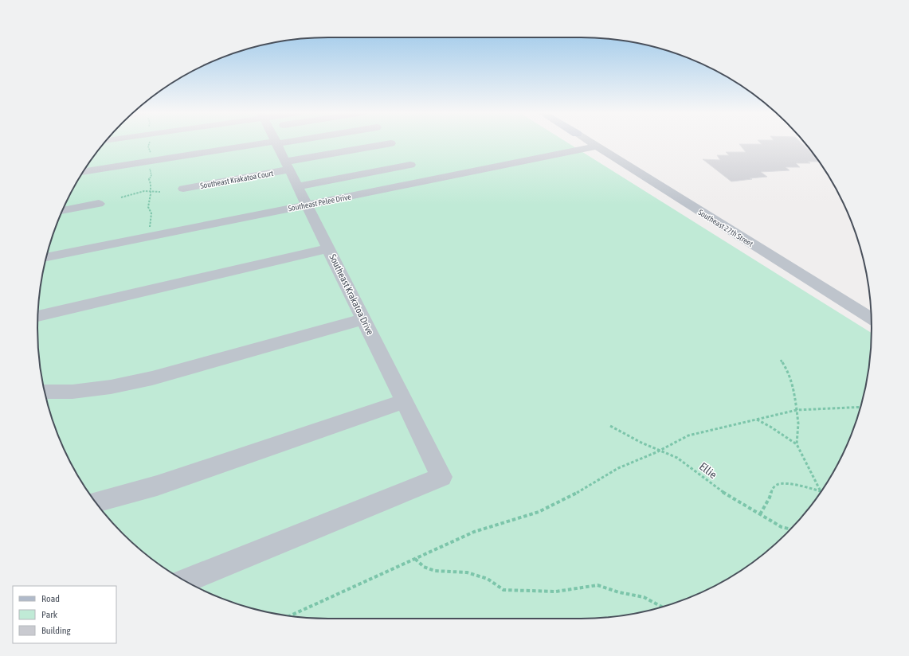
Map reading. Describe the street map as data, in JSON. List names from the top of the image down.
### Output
{
  "streets": {
    "street": [
      "Southeast Krakatoa Court",
      "Southeast Pelee Drive",
      "Southeast 27th Street",
      "Southeast Krakatoa Drive"
    ],
    "path": ["Ellie"]
  },
  "crossings": [
    ["Southeast Krakatoa Court", "Southeast Krakatoa Drive"],
    ["Southeast Pelee Drive", "Southeast 27th Street"],
    ["Southeast Pelee Drive", "Southeast Krakatoa Drive"]
  ],
  "legend": ["Road", "Park", "Building"]
}
